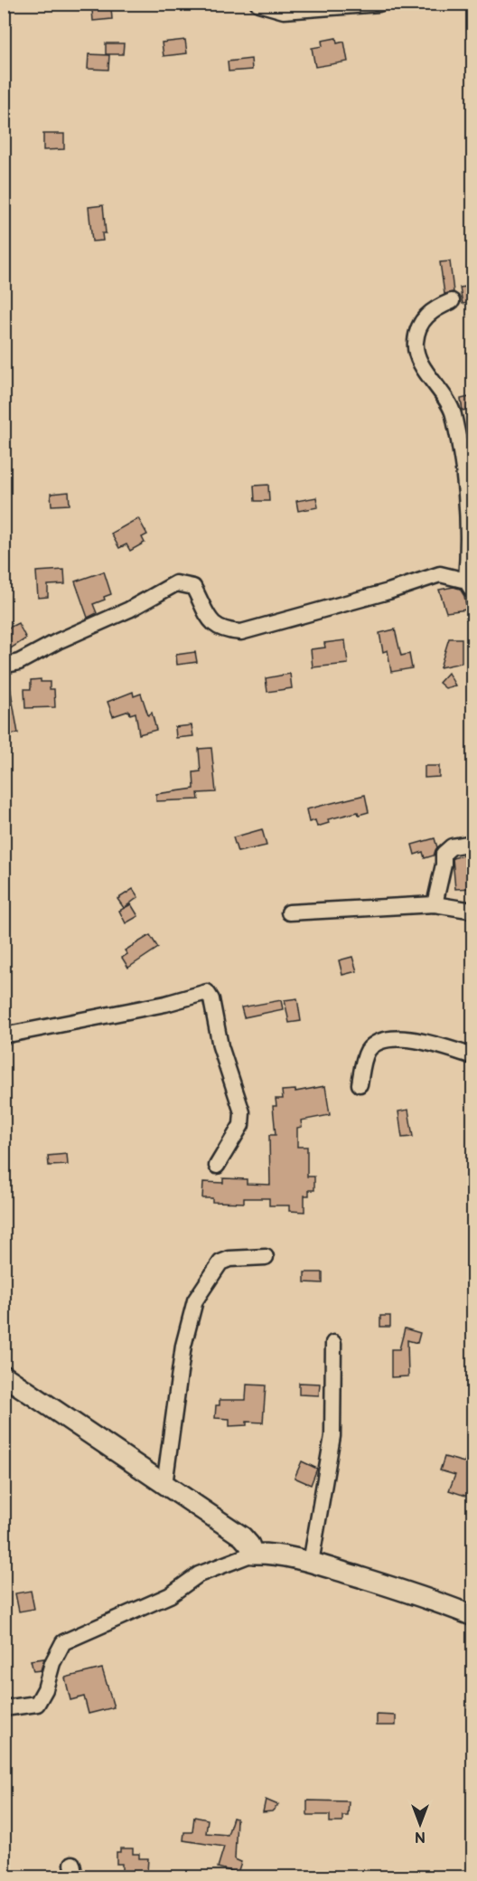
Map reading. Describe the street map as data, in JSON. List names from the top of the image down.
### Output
{
  "north": "bottom"
}
